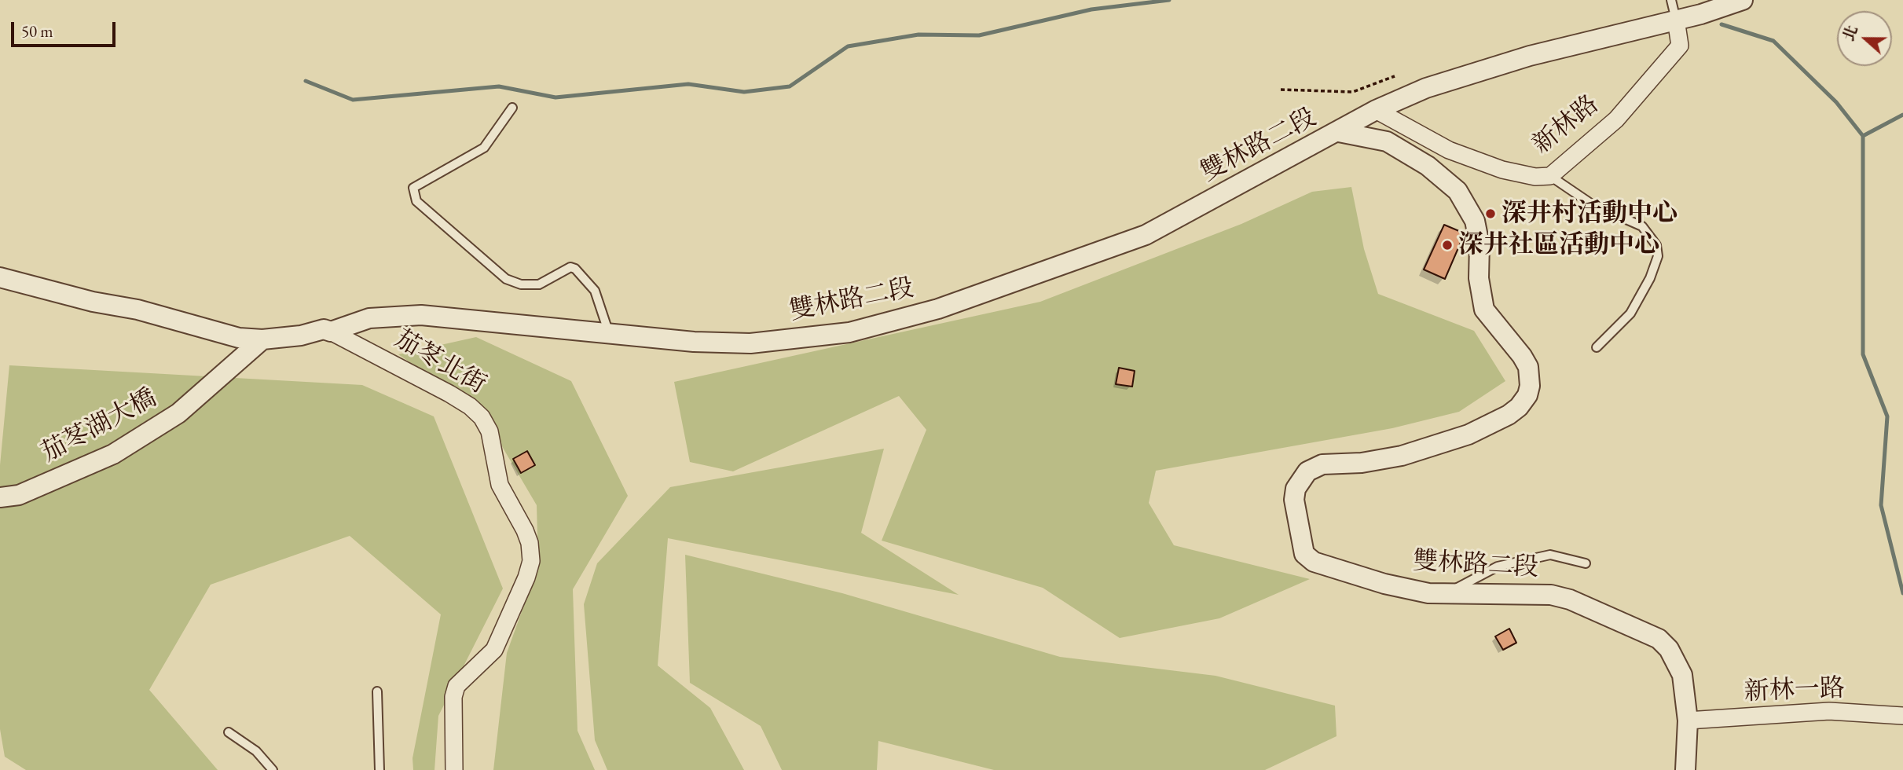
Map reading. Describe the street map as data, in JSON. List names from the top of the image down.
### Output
{
  "streets": {
    "street": [
      "新林路",
      "雙林路二段",
      "茄苳北街",
      "茄苳湖大橋",
      "新林一路"
    ]
  },
  "crossings": [
    ["雙林路二段", "茄苳北街"],
    ["雙林路二段", "新林一路"]
  ],
  "places": ["深井村活動中心", "深井社區活動中心"],
  "scale_bar": "50 m",
  "north": "left"
}
